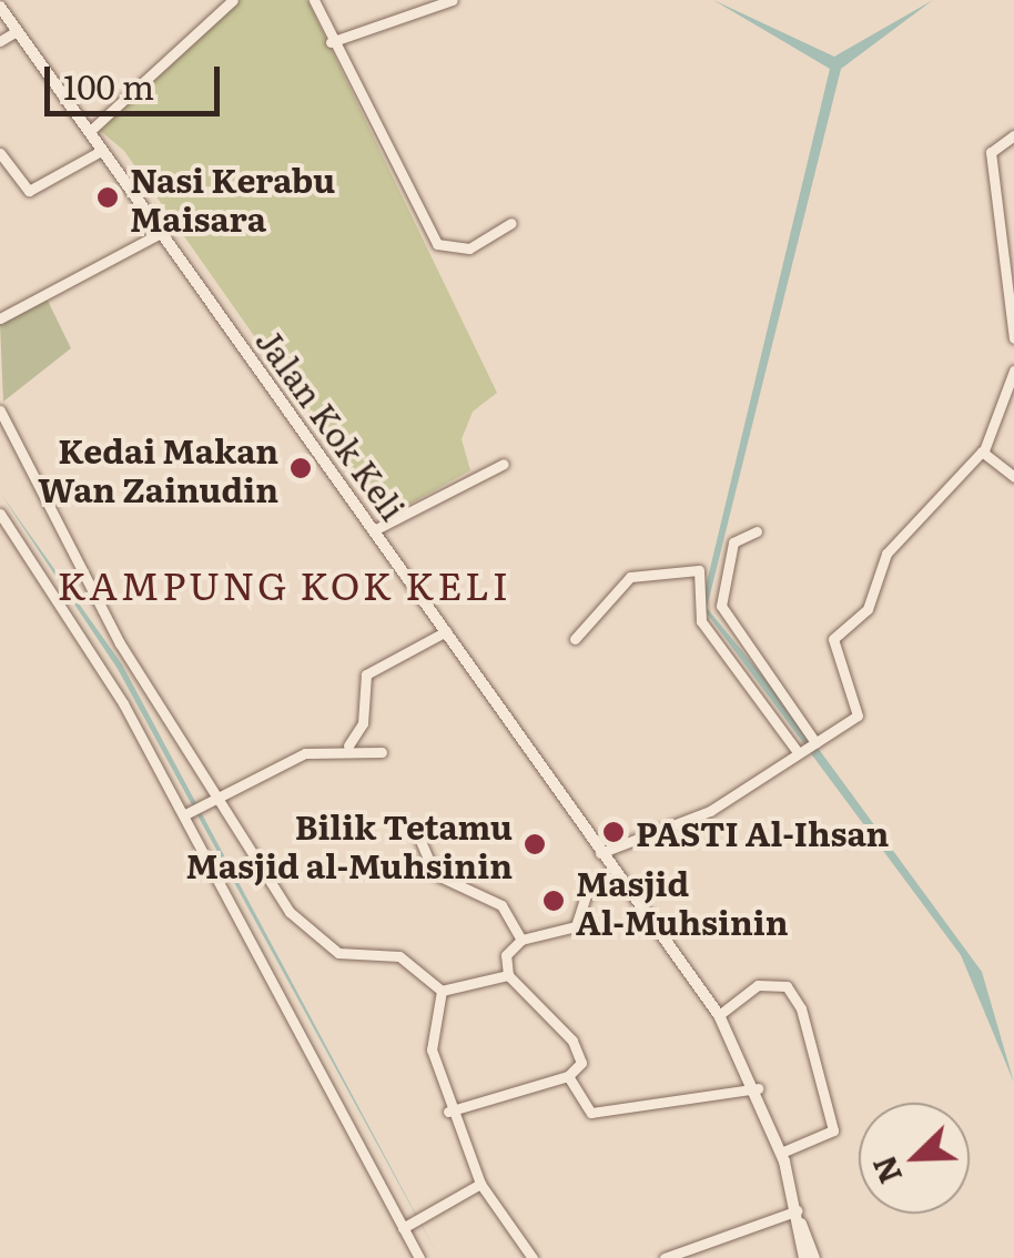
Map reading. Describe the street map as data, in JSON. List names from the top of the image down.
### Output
{
  "streets": {
    "street": ["Jalan Kok Keli"]
  },
  "districts": ["KAMPUNG KOK KELI"],
  "places": [
    "Nasi Kerabu Maisara",
    "Kedai Makan Wan Zainudin",
    "PASTI Al-Ihsan",
    "Bilik Tetamu Masjid al-Muhsinin",
    "Masjid Al-Muhsinin"
  ],
  "scale_bar": "100 m",
  "north": "bottom left"
}
